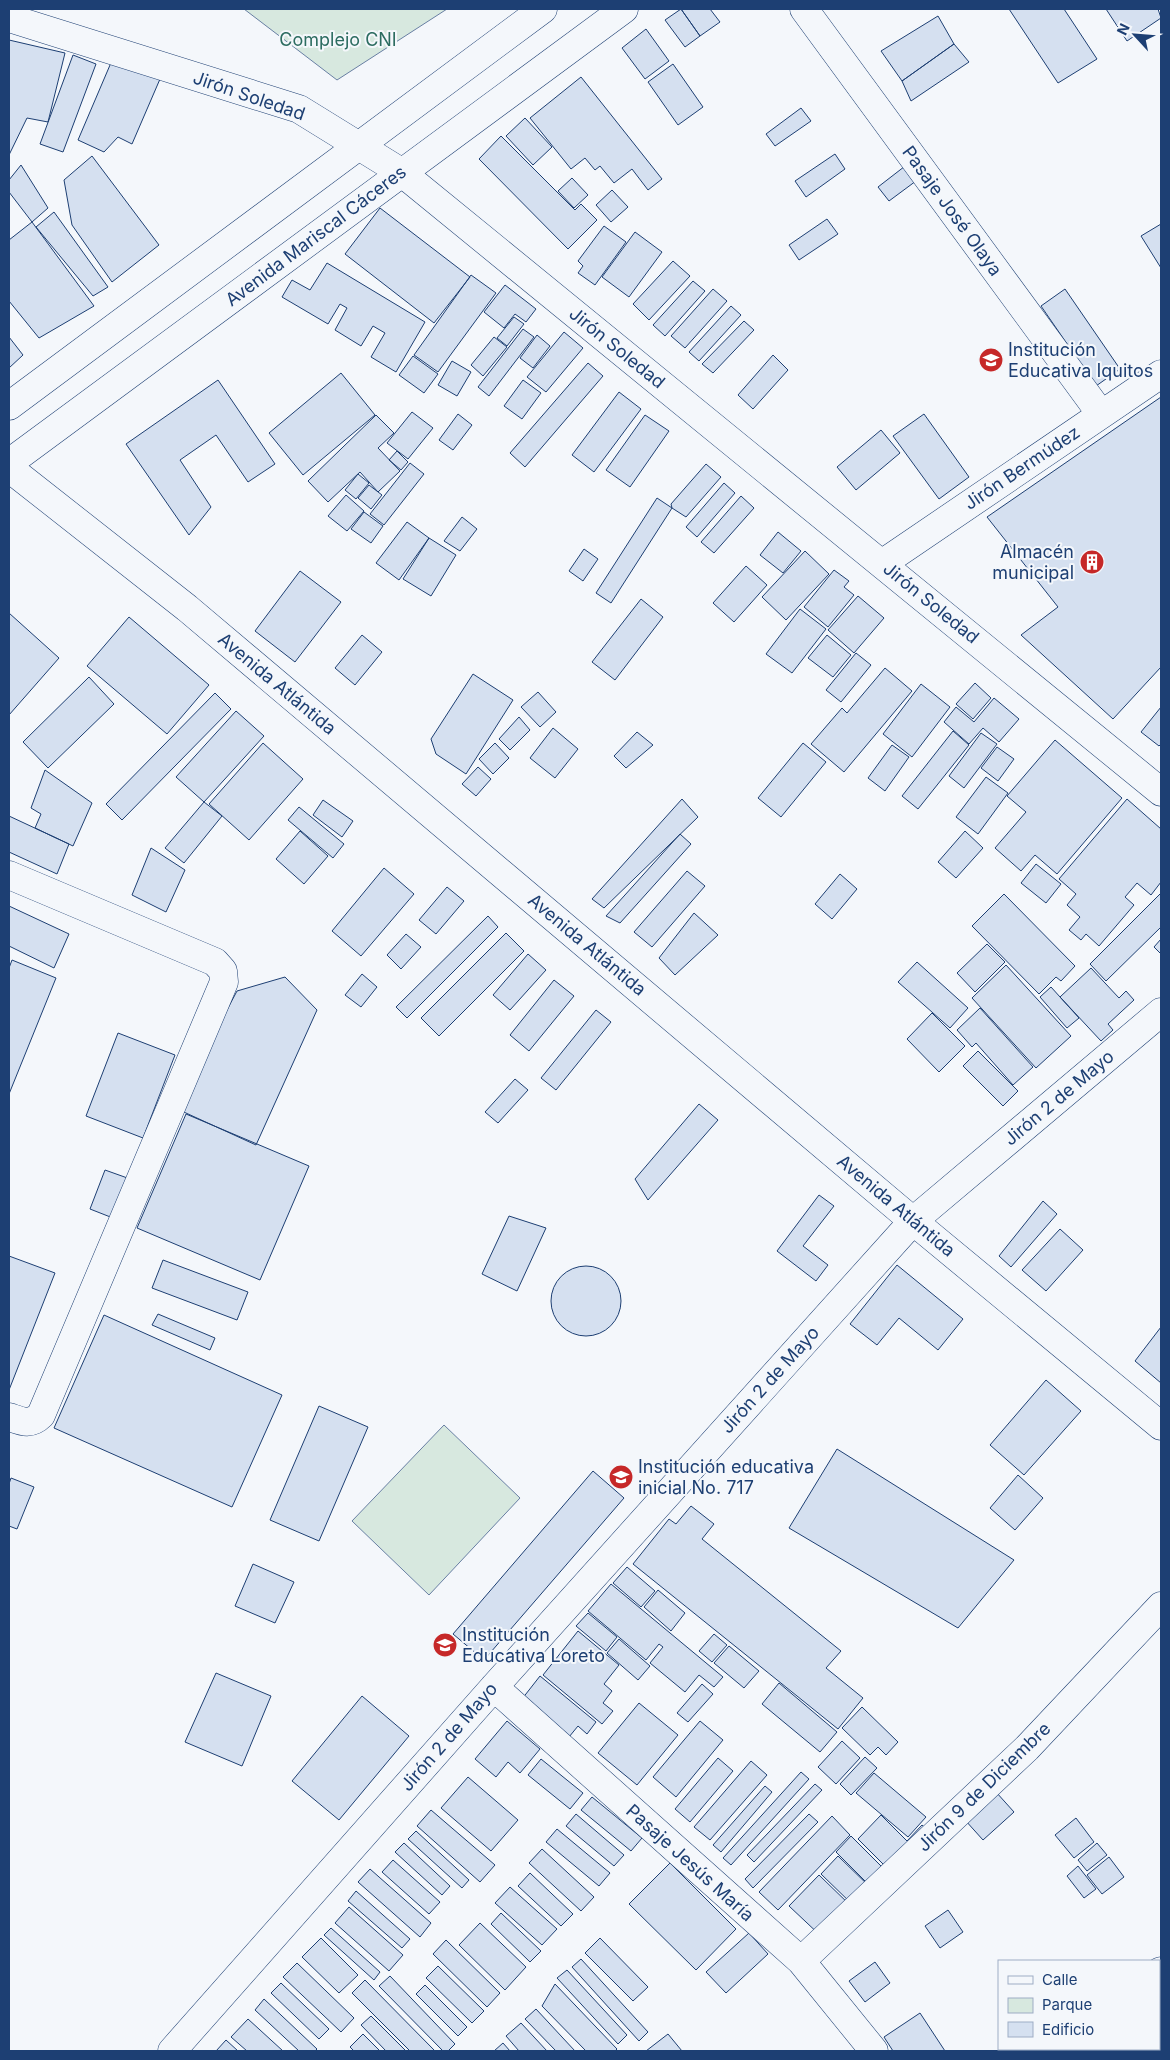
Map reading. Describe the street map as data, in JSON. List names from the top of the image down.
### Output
{
  "streets": {
    "street": [
      "Jirón Soledad",
      "Pasaje José Olaya",
      "Avenida Mariscal Cáceres",
      "Jirón Bermúdez",
      "Avenida Atlántida",
      "Jirón 2 de Mayo",
      "Jirón 9 de Diciembre",
      "Pasaje Jesús María"
    ]
  },
  "crossings": [
    ["Jirón Soledad", "Avenida Mariscal Cáceres"],
    ["Jirón Soledad", "Jirón Bermúdez"],
    ["Pasaje José Olaya", "Jirón Bermúdez"],
    ["Avenida Atlántida", "Jirón 2 de Mayo"],
    ["Jirón 2 de Mayo", "Pasaje Jesús María"],
    ["Jirón 9 de Diciembre", "Pasaje Jesús María"]
  ],
  "parks": ["Complejo CNI"],
  "places": {
    "school or university": ["Institución Educativa Iquitos", "Institución educativa inicial No. 717", "Institución Educativa Loreto"],
    "building": ["Almacén municipal"]
  },
  "legend": ["Calle", "Parque", "Edificio"],
  "north": "top left"
}
